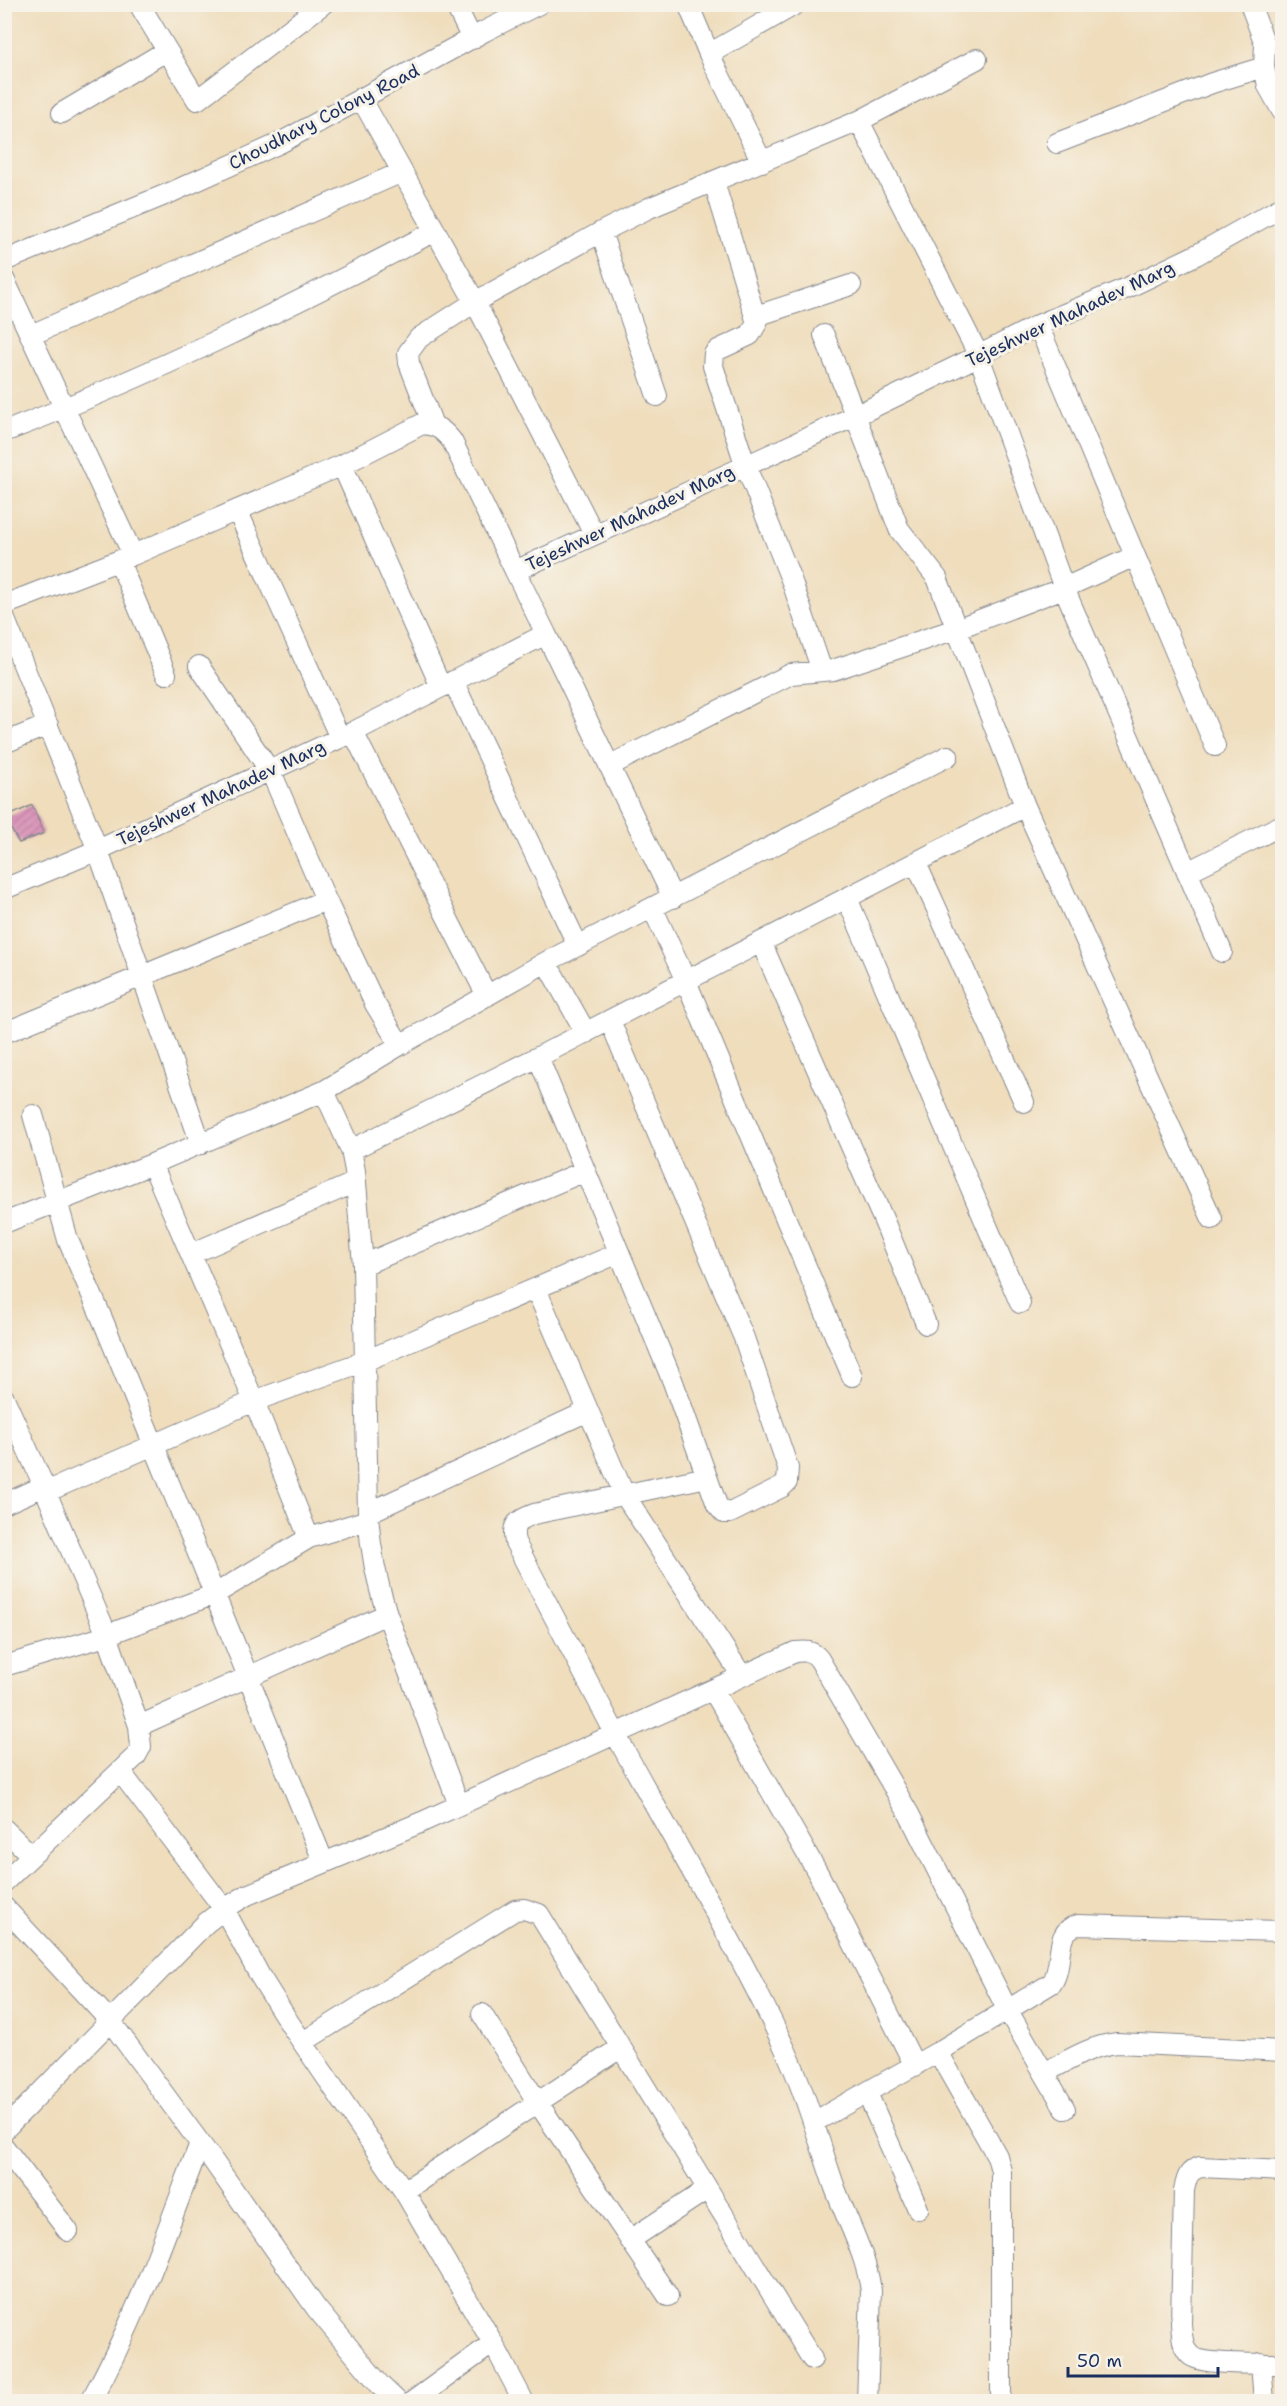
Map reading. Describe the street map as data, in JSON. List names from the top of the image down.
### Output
{
  "streets": {
    "street": ["Choudhary Colony Road", "Tejeshwer Mahadev Marg"]
  },
  "scale_bar": "50 m"
}
